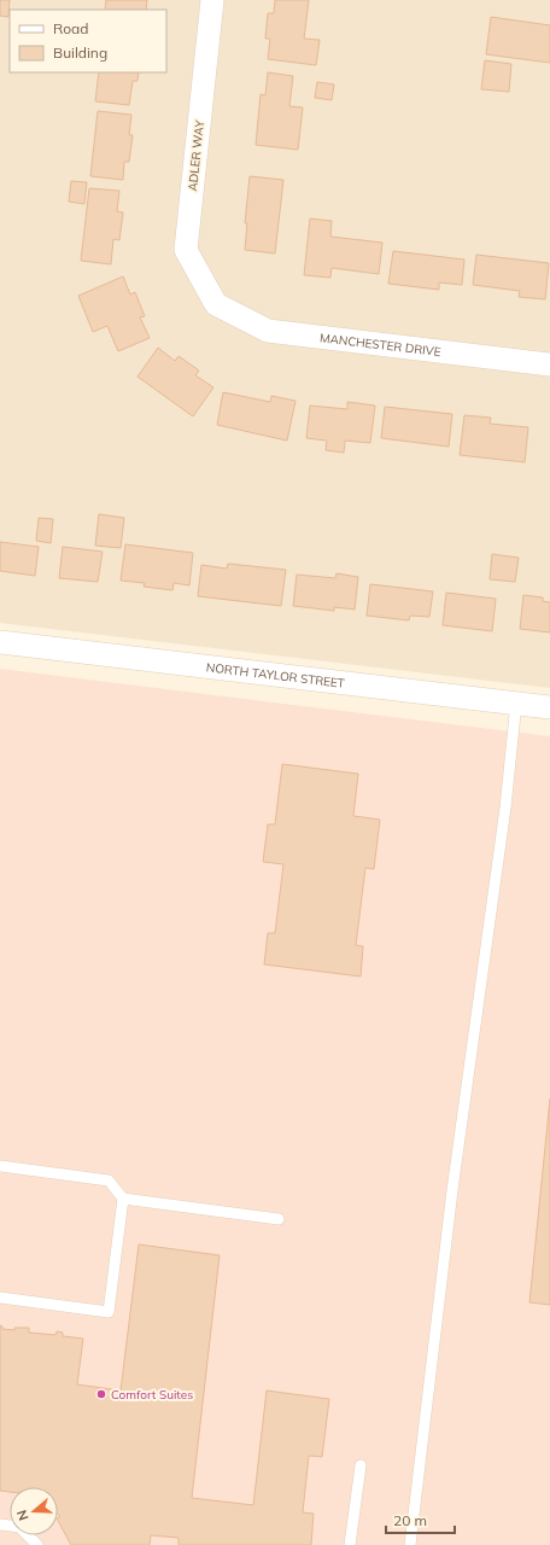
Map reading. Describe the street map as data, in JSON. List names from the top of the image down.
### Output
{
  "streets": {
    "street": ["ADLER WAY", "MANCHESTER DRIVE", "NORTH TAYLOR STREET"]
  },
  "crossings": [
    ["ADLER WAY", "MANCHESTER DRIVE"]
  ],
  "places": ["Comfort Suites"],
  "legend": ["Road", "Building"],
  "scale_bar": "20 m",
  "north": "left"
}
